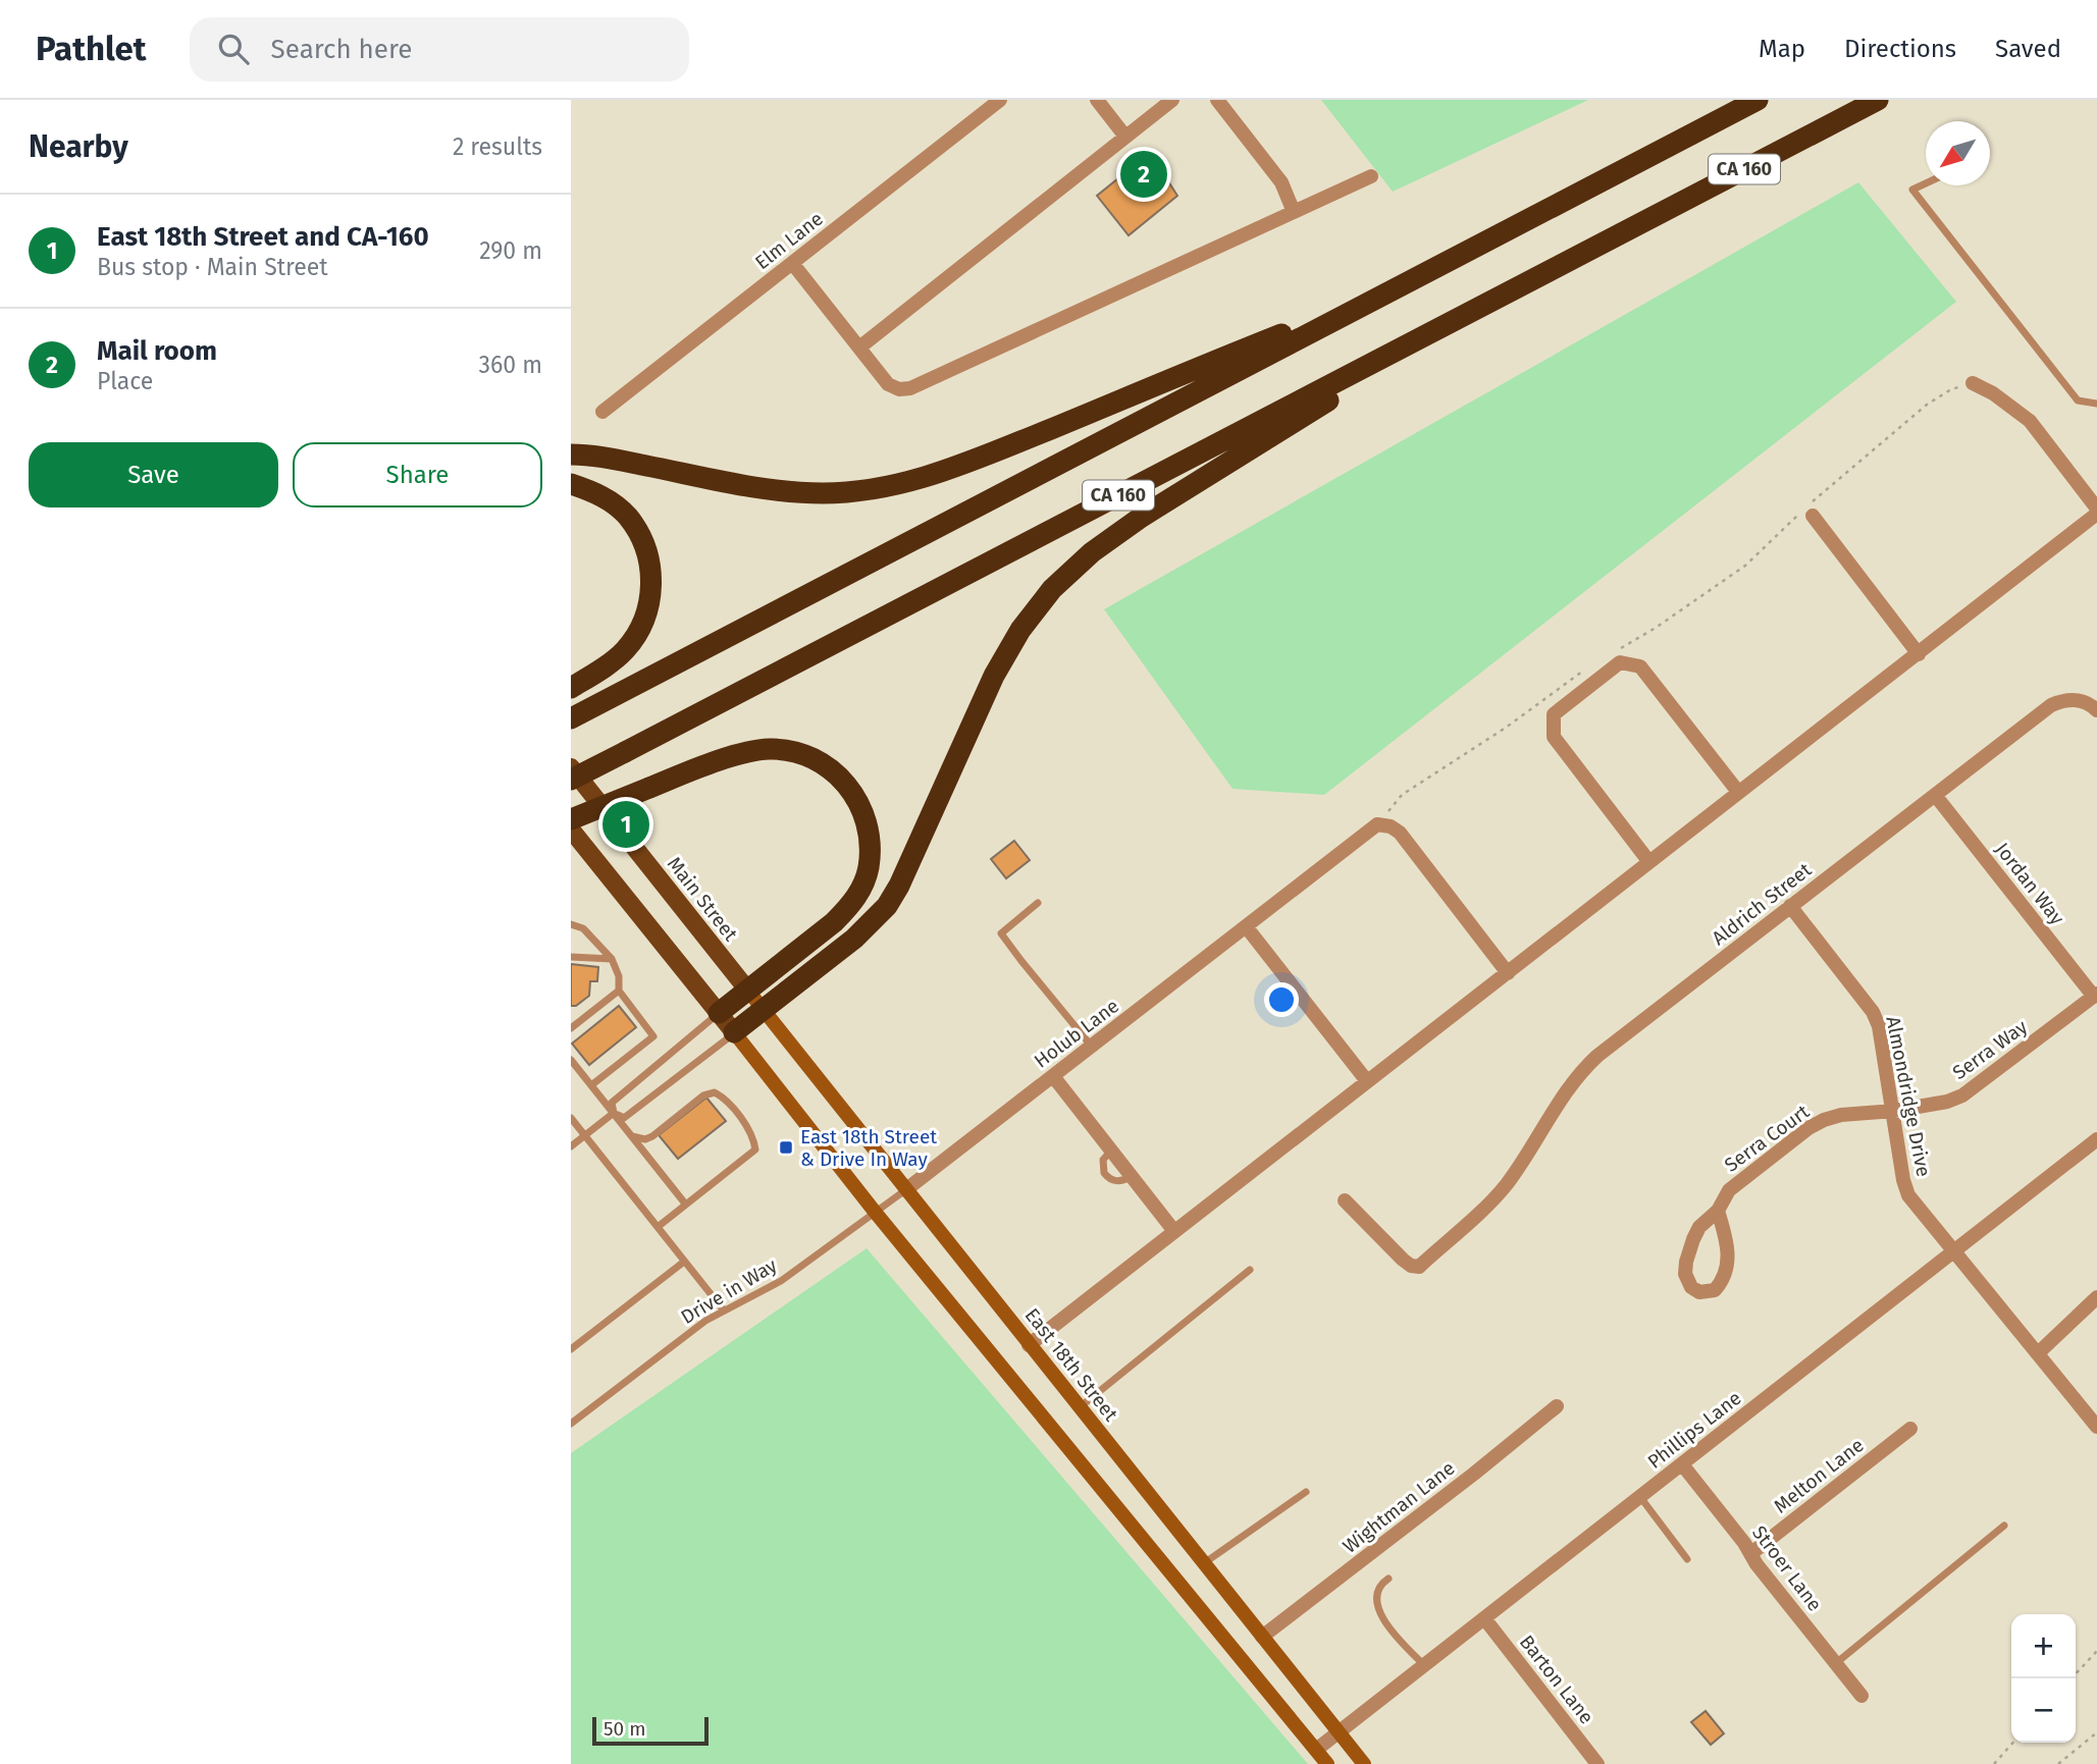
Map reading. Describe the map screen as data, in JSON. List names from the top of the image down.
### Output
{
  "streets": {
    "highway": ["CA 160"],
    "main road": ["Main Street", "East 18th Street"],
    "street": [
      "Elm Lane",
      "Jordan Way",
      "Aldrich Street",
      "Holub Lane",
      "Serra Way",
      "Almondridge Drive",
      "Serra Court",
      "Phillips Lane",
      "Melton Lane",
      "Wightman Lane",
      "Stroer Lane",
      "Barton Lane"
    ],
    "lane": ["Drive in Way"]
  },
  "crossings": [
    ["Jordan Way", "Aldrich Street"],
    ["Jordan Way", "Serra Way"],
    ["Main Street", "East 18th Street"],
    ["Aldrich Street", "Almondridge Drive"],
    ["Holub Lane", "Drive in Way"],
    ["Holub Lane", "East 18th Street"],
    ["Serra Way", "Almondridge Drive"],
    ["Serra Way", "Serra Court"],
    ["Almondridge Drive", "Serra Court"],
    ["Almondridge Drive", "Phillips Lane"],
    ["Drive in Way", "East 18th Street"],
    ["East 18th Street", "Phillips Lane"],
    ["East 18th Street", "Wightman Lane"],
    ["Phillips Lane", "Stroer Lane"],
    ["Phillips Lane", "Barton Lane"],
    ["Melton Lane", "Stroer Lane"]
  ],
  "places": {
    "transit": ["East 18th Street & Drive In Way"]
  },
  "scale_bar": "50 m",
  "north": "bottom left",
  "page": {
    "header": "Pathlet",
    "search": "Search here",
    "nav": ["Map", "Directions", "Saved"],
    "heading": ["Nearby", "2 results"],
    "pins": ["2", "1"],
    "list": [
      {
        "mark": "1",
        "name": "East 18th Street and CA-160",
        "note": "Bus stop · Main Street",
        "value": "290 m"
      },
      {
        "mark": "2",
        "name": "Mail room",
        "note": "Place",
        "value": "360 m"
      }
    ],
    "buttons": ["Save", "Share"],
    "map_buttons": ["+", "−"],
    "scale": "50 m"
  }
}
